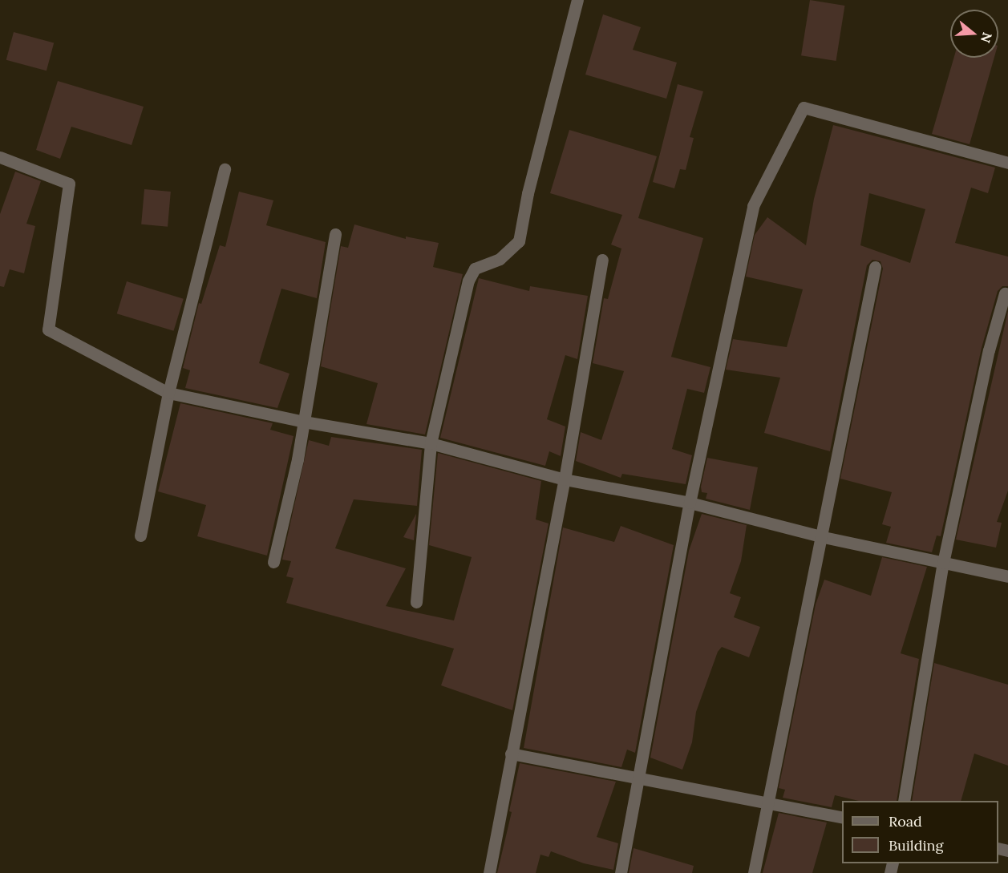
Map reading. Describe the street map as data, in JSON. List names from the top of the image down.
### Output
{
  "legend": ["Road", "Building"],
  "north": "right"
}
